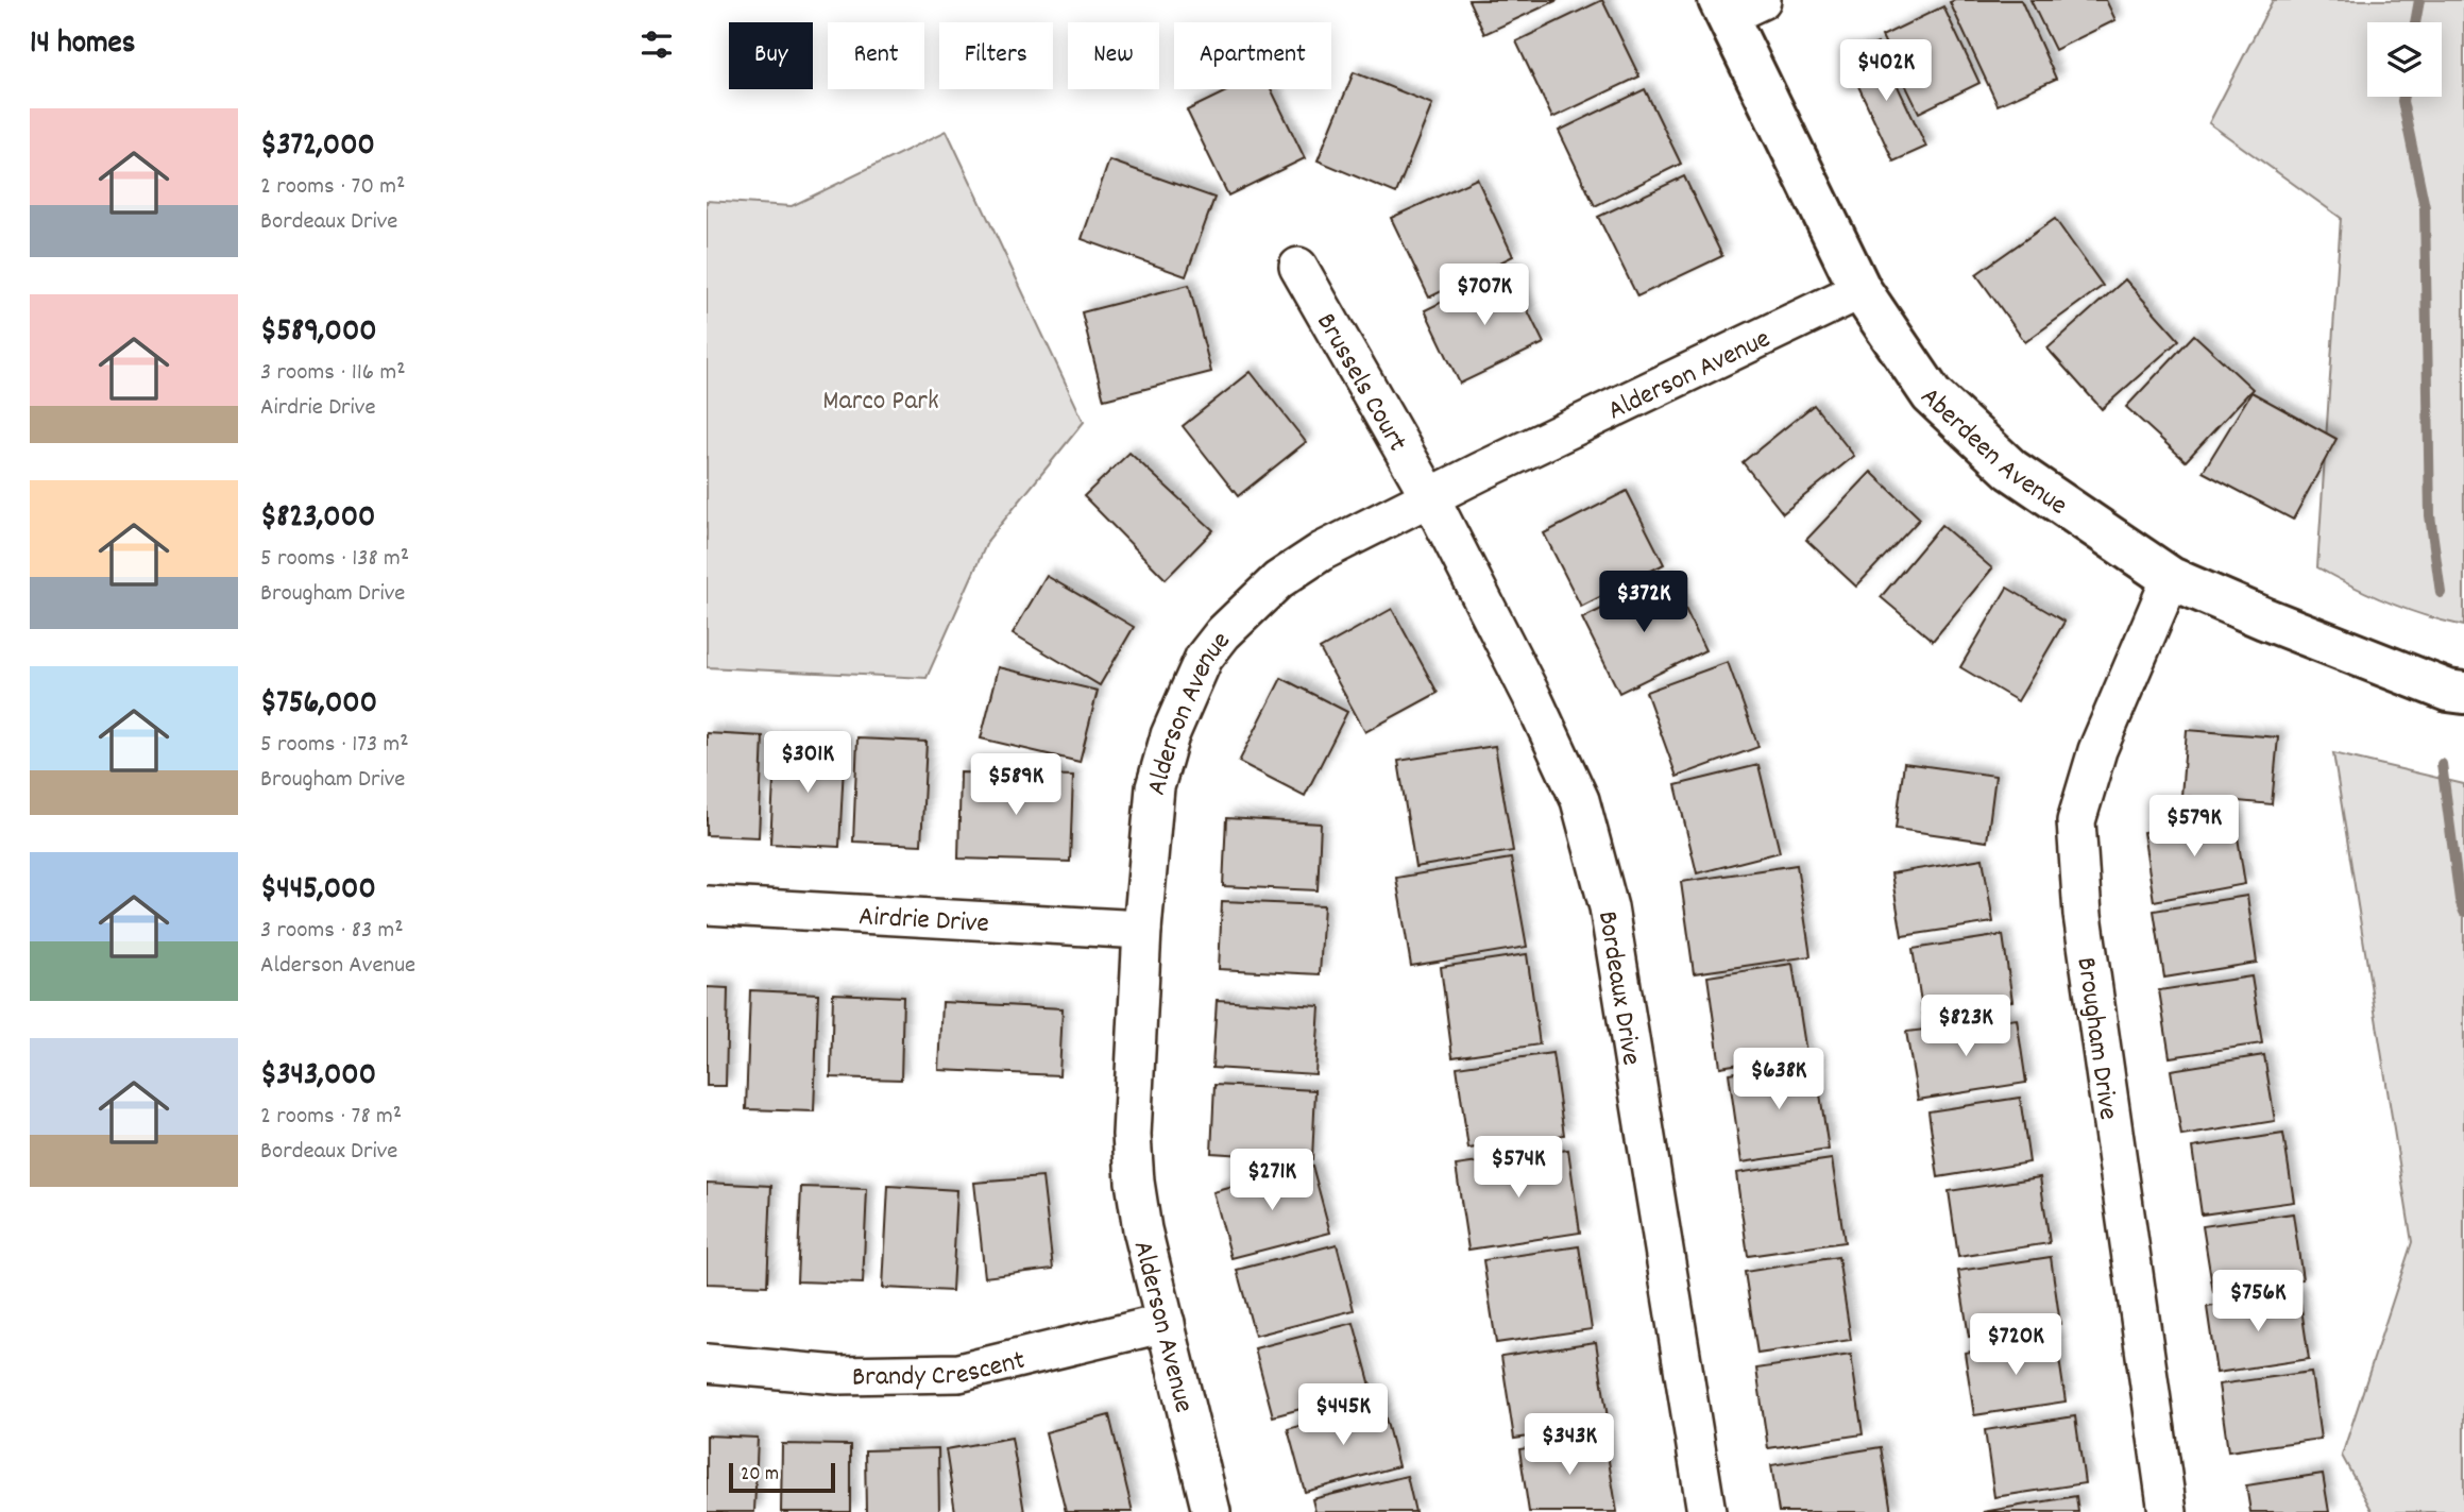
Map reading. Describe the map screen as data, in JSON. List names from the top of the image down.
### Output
{
  "streets": {
    "street": [
      "Alderson Avenue",
      "Brussels Court",
      "Aberdeen Avenue",
      "Airdrie Drive",
      "Bordeaux Drive",
      "Brougham Drive",
      "Brandy Crescent"
    ]
  },
  "crossings": [
    ["Alderson Avenue", "Brussels Court"],
    ["Alderson Avenue", "Aberdeen Avenue"],
    ["Alderson Avenue", "Airdrie Drive"],
    ["Alderson Avenue", "Bordeaux Drive"],
    ["Alderson Avenue", "Brandy Crescent"],
    ["Brussels Court", "Bordeaux Drive"],
    ["Aberdeen Avenue", "Brougham Drive"]
  ],
  "parks": ["Marco Park"],
  "scale_bar": "20 m",
  "page": {
    "heading": "14 homes",
    "chip": [
      "Buy",
      "Rent",
      "Filters",
      "New",
      "Apartment"
    ],
    "price": [
      "$402K",
      "$707K",
      "$372K",
      "$301K",
      "$589K",
      "$579K",
      "$823K",
      "$638K",
      "$574K",
      "$271K",
      "$756K",
      "$720K",
      "$445K",
      "$343K"
    ],
    "list": [
      {
        "name": "$372,000",
        "note": "2 rooms · 70 m² · Bordeaux Drive"
      },
      {
        "name": "$589,000",
        "note": "3 rooms · 116 m² · Airdrie Drive"
      },
      {
        "name": "$823,000",
        "note": "5 rooms · 138 m² · Brougham Drive"
      },
      {
        "name": "$756,000",
        "note": "5 rooms · 173 m² · Brougham Drive"
      },
      {
        "name": "$445,000",
        "note": "3 rooms · 83 m² · Alderson Avenue"
      },
      {
        "name": "$343,000",
        "note": "2 rooms · 78 m² · Bordeaux Drive"
      }
    ],
    "scale": "20 m"
  }
}
